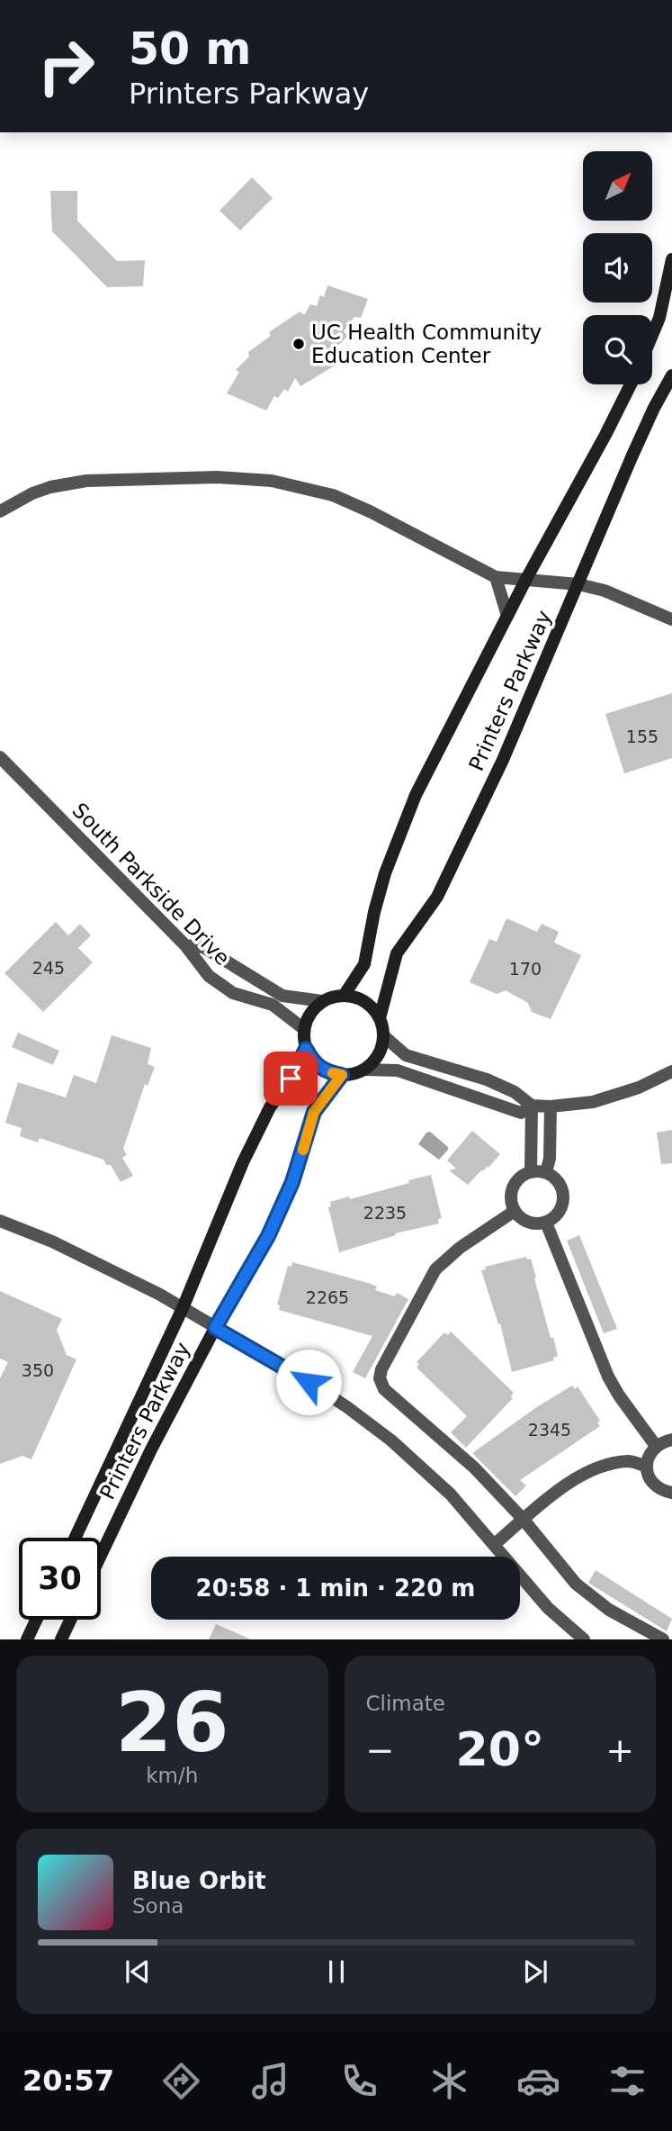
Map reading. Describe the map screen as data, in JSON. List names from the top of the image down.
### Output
{
  "streets": {
    "main road": ["Printers Parkway"],
    "street": ["South Parkside Drive"]
  },
  "crossings": [
    ["Printers Parkway", "South Parkside Drive"]
  ],
  "places": ["UC Health Community Education Center"],
  "house_numbers": [
    "155",
    "245",
    "170",
    "2235",
    "2265",
    "350",
    "2345"
  ],
  "north": "top right",
  "page": {
    "turn": ["50 m", "Printers Parkway"],
    "limit": "30",
    "trip": "20:58 · 1 min · 220 m",
    "tile": [
      ["26", "km/h"],
      "Climate"
    ],
    "heat": ["−", "20°", "+"],
    "song": ["Blue Orbit", "Sona"],
    "tabs": "20:57"
  }
}
